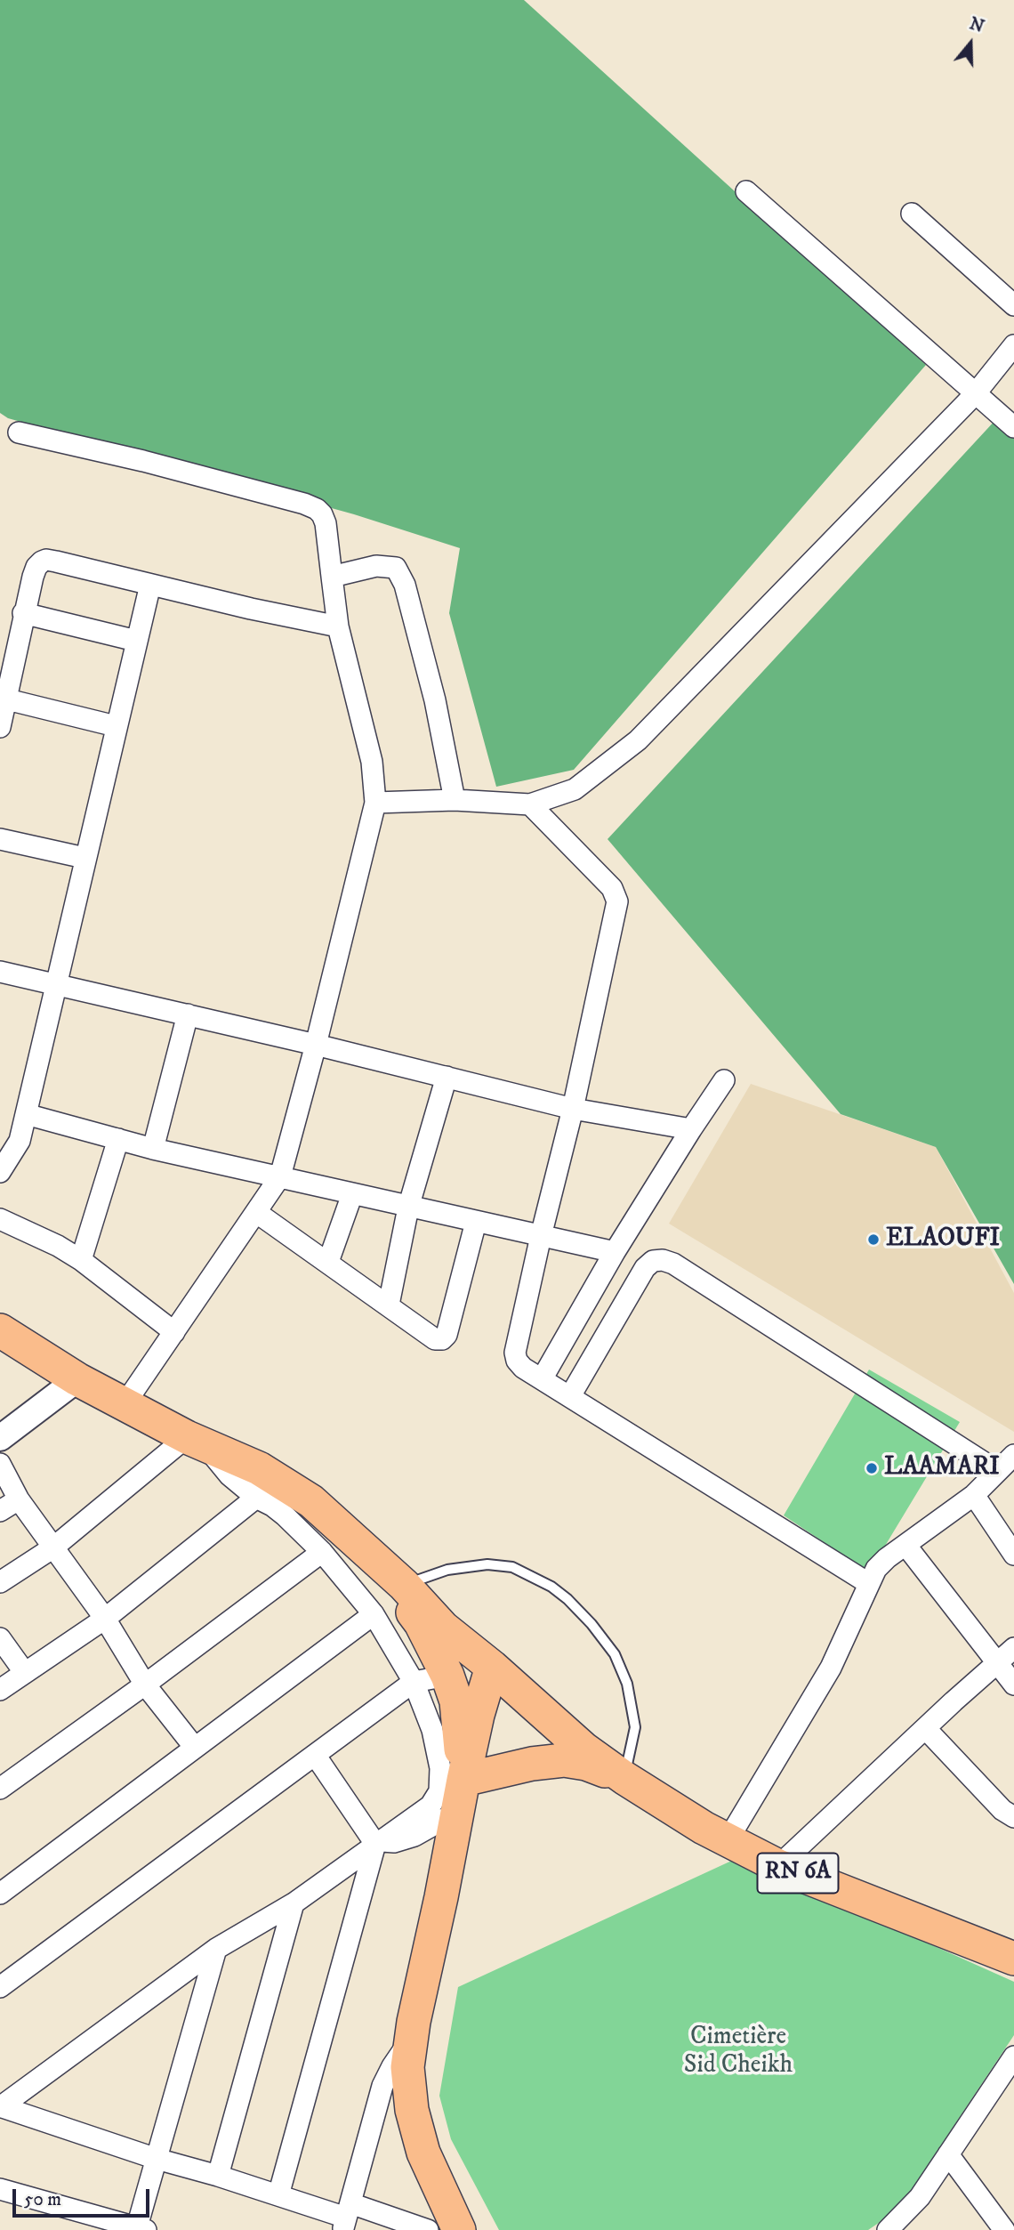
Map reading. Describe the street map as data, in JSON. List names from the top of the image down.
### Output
{
  "streets": {
    "main road": ["RN 6A"]
  },
  "parks": ["Cimetière Sid Cheikh"],
  "places": ["ELAOUFI", "LAAMARI"],
  "scale_bar": "50 m",
  "north": "top"
}
